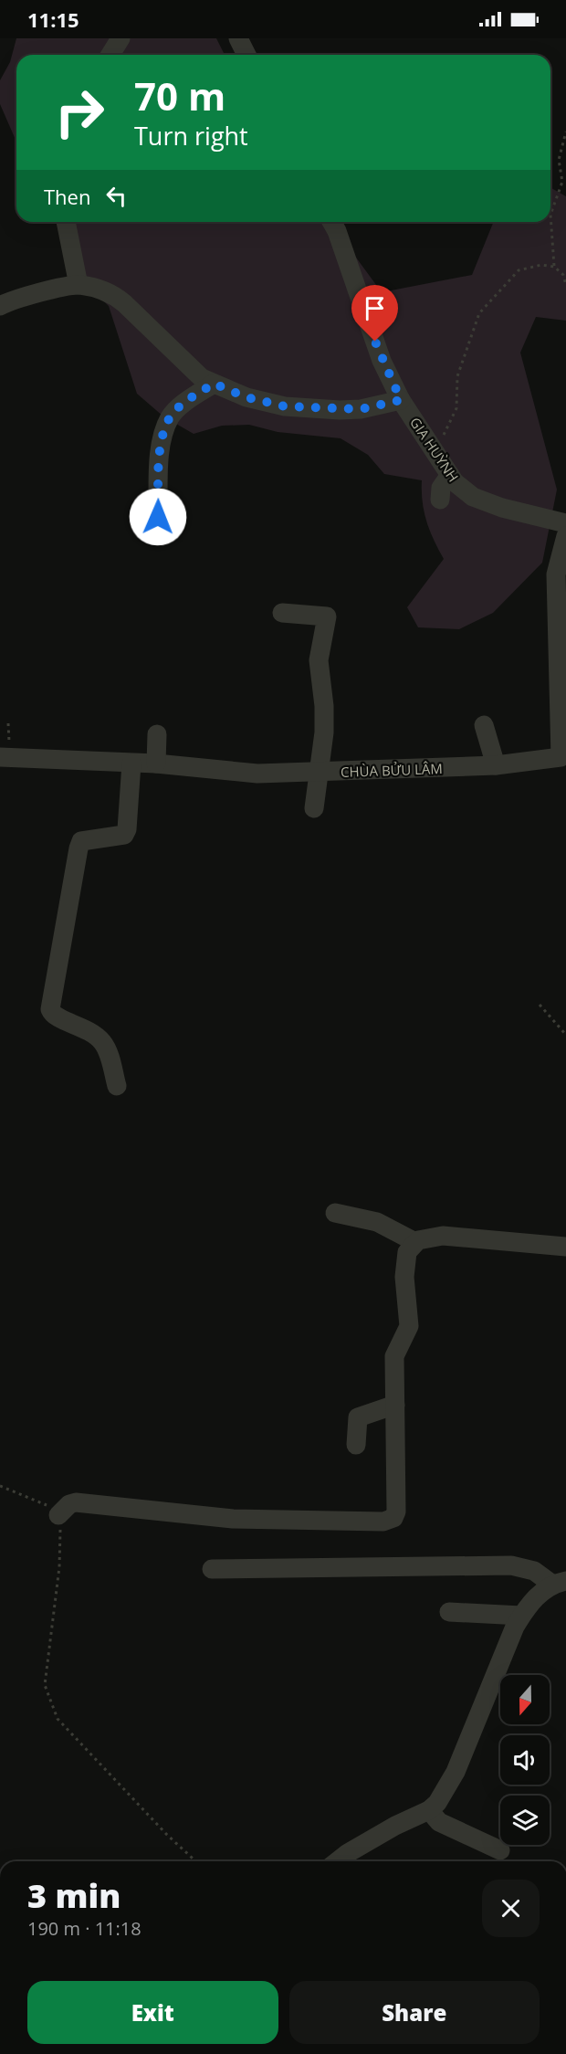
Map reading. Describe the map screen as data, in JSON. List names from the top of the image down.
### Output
{
  "streets": {
    "street": ["GIA HUỲNH", "CHÙA BỬU LÂM"]
  },
  "north": "bottom",
  "page": {
    "status": "11:15",
    "turn": ["70 m", "Turn right"],
    "then": "Then",
    "heading": ["3 min", "190 m · 11:18"],
    "buttons": ["Exit", "Share"]
  }
}
